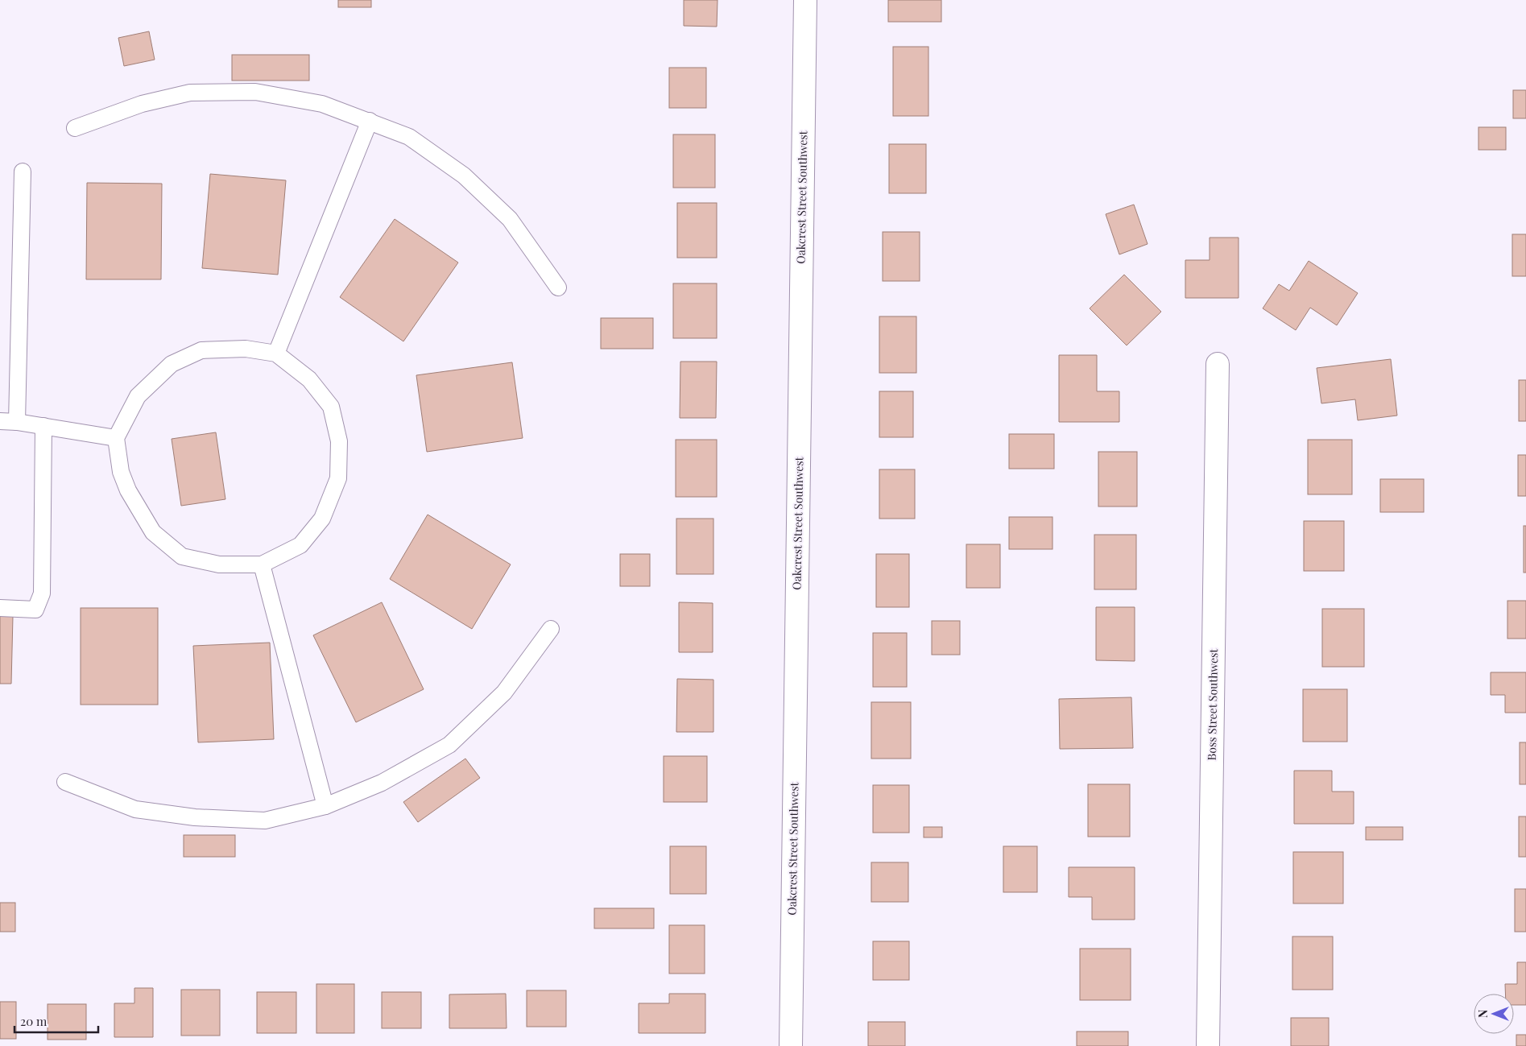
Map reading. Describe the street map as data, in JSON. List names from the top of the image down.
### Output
{
  "streets": {
    "street": ["Oakcrest Street Southwest", "Boss Street Southwest"]
  },
  "scale_bar": "20 m",
  "north": "left"
}
